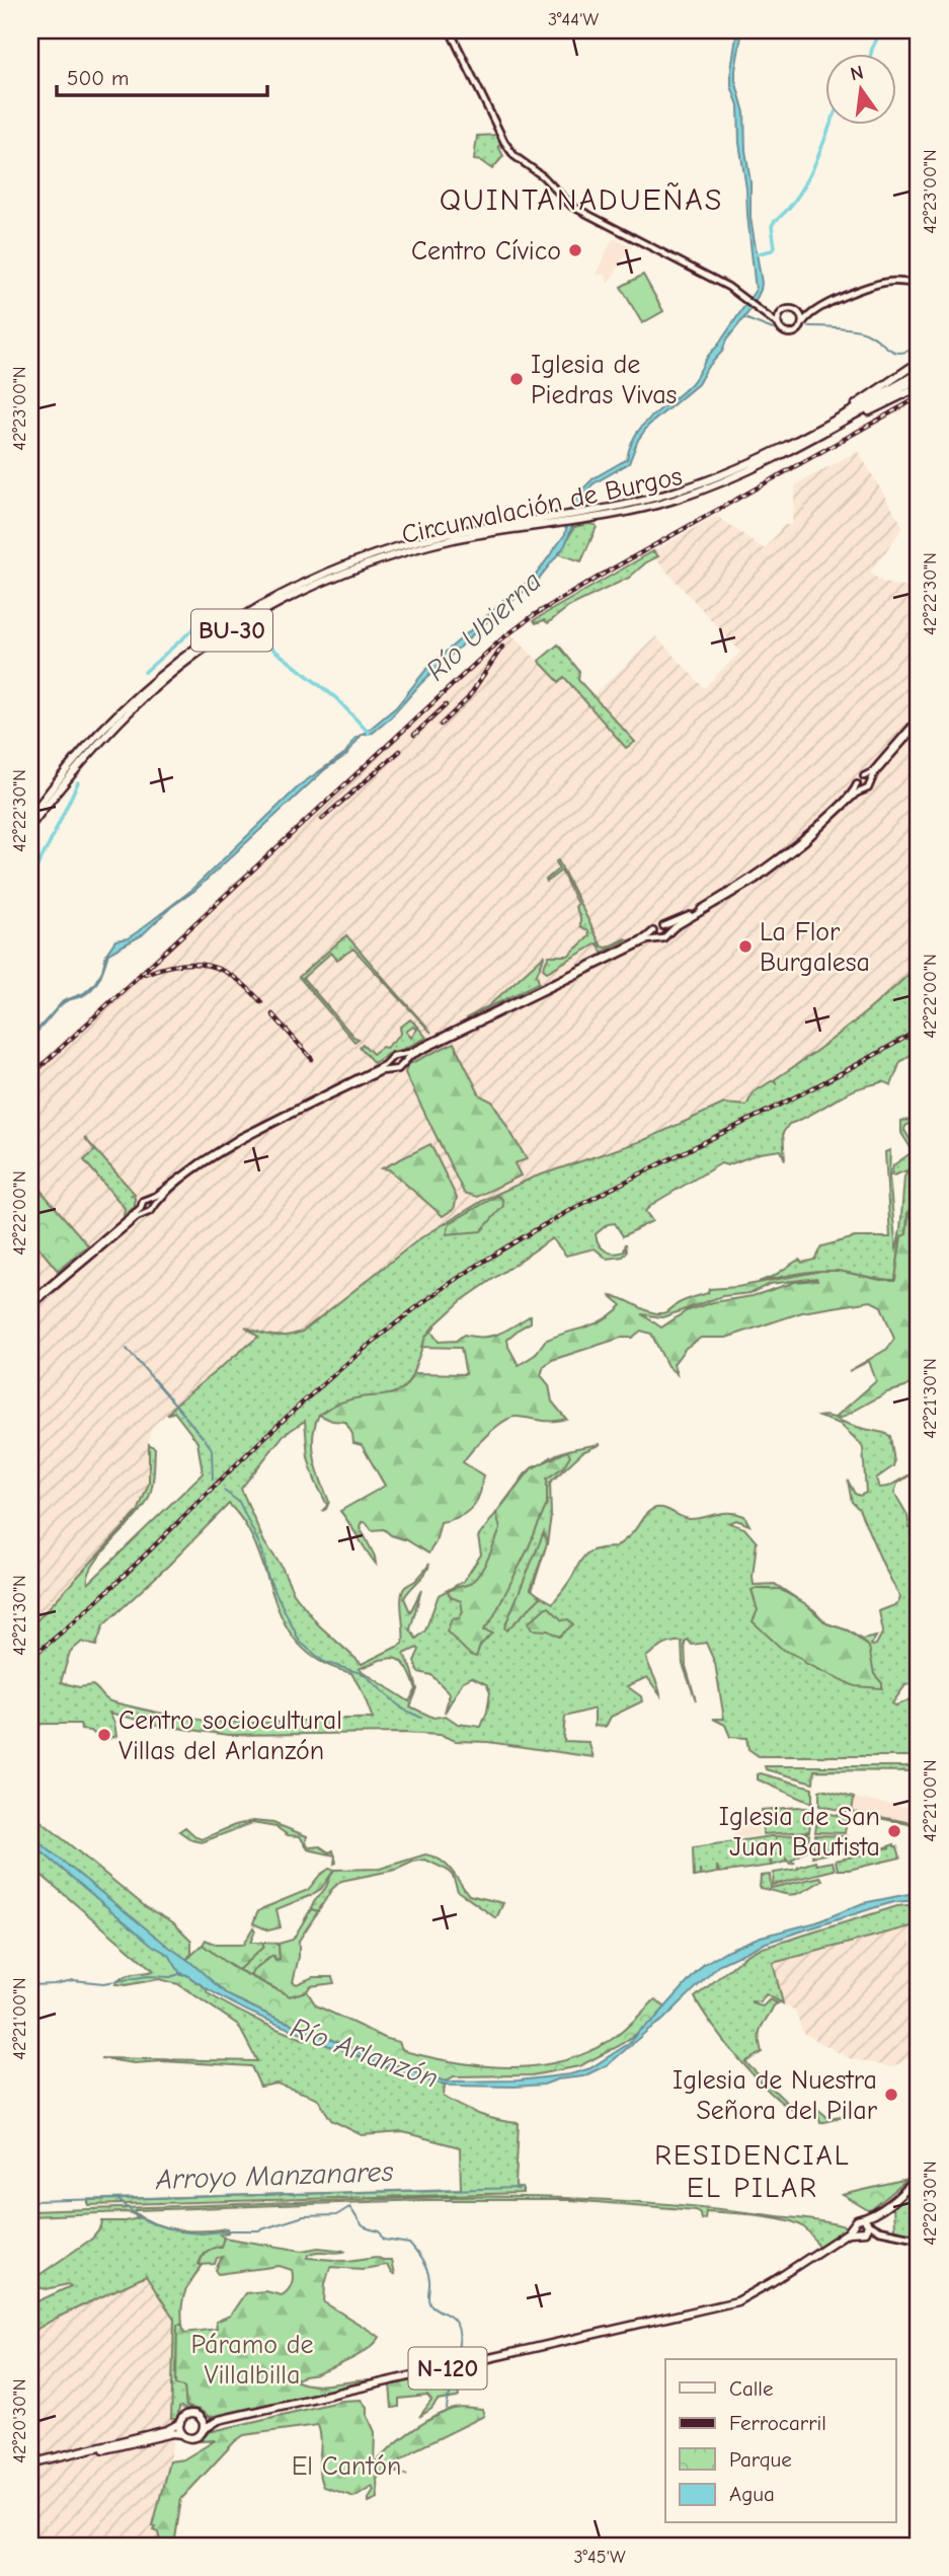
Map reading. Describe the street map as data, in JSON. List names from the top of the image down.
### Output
{
  "streets": {
    "highway": ["Circunvalación de Burgos", "BU-30", "N-120"]
  },
  "districts": ["QUINTANADUEÑAS", "RESIDENCIAL EL PILAR"],
  "water": ["Río Ubierna", "Río Arlanzón", "Arroyo Manzanares"],
  "parks": ["Páramo de Villalbilla", "El Cantón"],
  "places": [
    "Centro Cívico",
    "Iglesia de Piedras Vivas",
    "La Flor Burgalesa",
    "Centro sociocultural Villas del Arlanzón",
    "Iglesia de San Juan Bautista",
    "Iglesia de Nuestra Señora del Pilar"
  ],
  "legend": [
    "Calle",
    "Ferrocarril",
    "Parque",
    "Agua"
  ],
  "scale_bar": "500 m",
  "north": "top",
  "coordinates": [
    "3°44'W",
    "42°23'00\"N",
    "42°22'30\"N",
    "42°22'00\"N",
    "42°21'30\"N",
    "42°21'00\"N",
    "42°20'30\"N",
    "3°45'W"
  ]
}
